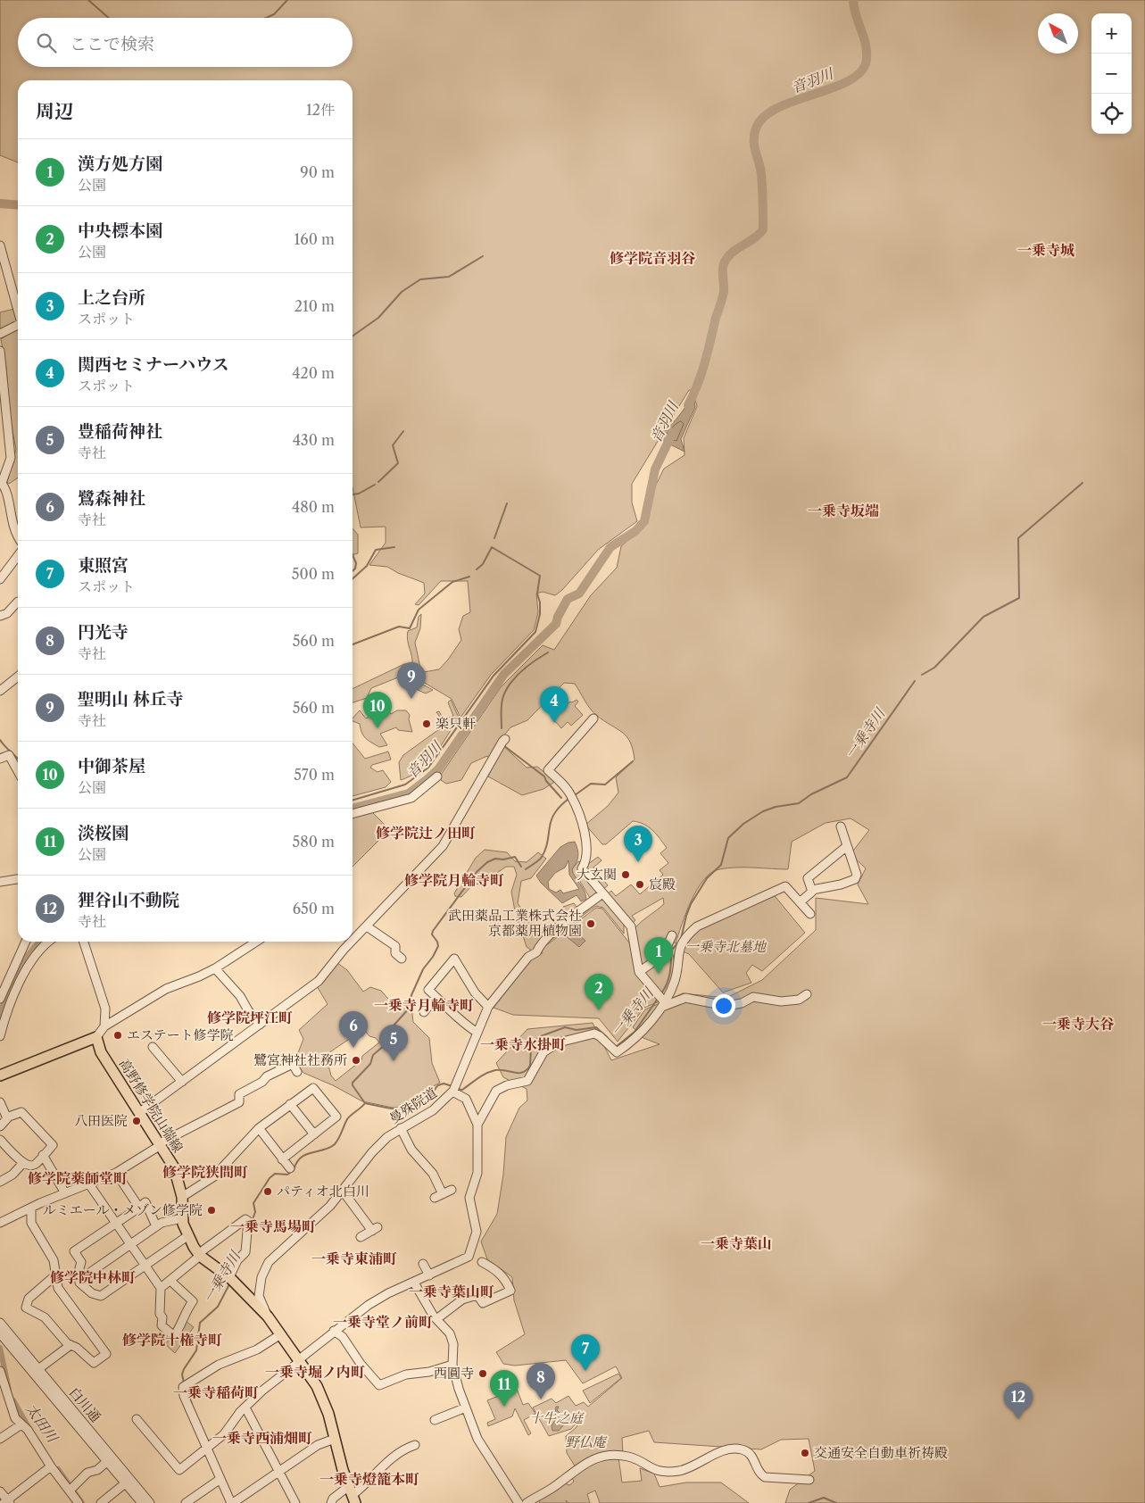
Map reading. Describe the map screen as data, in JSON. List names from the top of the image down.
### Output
{
  "streets": {
    "main road": ["高野修学院山端線"],
    "street": ["曼殊院道", "白川通"]
  },
  "crossings": [
    ["高野修学院山端線", "曼殊院道"]
  ],
  "districts": [
    "一乗寺城",
    "修学院音羽谷",
    "一乗寺坂端",
    "修学院辻ノ田町",
    "修学院月輪寺町",
    "一乗寺月輪寺町",
    "修学院坪江町",
    "一乗寺大谷",
    "一乗寺水掛町",
    "修学院狭間町",
    "修学院薬師堂町",
    "一乗寺馬場町",
    "一乗寺葉山",
    "一乗寺東浦町",
    "修学院中林町",
    "一乗寺葉山町",
    "一乗寺堂ノ前町",
    "修学院十権寺町",
    "一乗寺堀ノ内町",
    "一乗寺稲荷町",
    "一乗寺西浦畑町",
    "一乗寺燈籠本町"
  ],
  "water": ["音羽川", "一乗寺川", "太田川"],
  "parks": ["一乗寺北墓地", "十牛之庭", "野仏庵"],
  "places": [
    "楽只軒",
    "大玄関",
    "宸殿",
    "武田薬品工業株式会社 京都薬用植物園",
    "エステート修学院",
    "鷺宮神社社務所",
    "八田医院",
    "パティオ北白川",
    "ルミエール・メゾン修学院",
    "西圓寺",
    "交通安全自動車祈祷殿"
  ],
  "north": "top left",
  "page": {
    "map_buttons": ["+", "−"],
    "search": "ここで検索",
    "heading": ["周辺", "12件"],
    "list": [
      {
        "mark": "1",
        "name": "漢方処方園",
        "note": "公園",
        "value": "90 m"
      },
      {
        "mark": "2",
        "name": "中央標本園",
        "note": "公園",
        "value": "160 m"
      },
      {
        "mark": "3",
        "name": "上之台所",
        "note": "スポット",
        "value": "210 m"
      },
      {
        "mark": "4",
        "name": "関西セミナーハウス",
        "note": "スポット",
        "value": "420 m"
      },
      {
        "mark": "5",
        "name": "豊稲荷神社",
        "note": "寺社",
        "value": "430 m"
      },
      {
        "mark": "6",
        "name": "鷺森神社",
        "note": "寺社",
        "value": "480 m"
      },
      {
        "mark": "7",
        "name": "東照宮",
        "note": "スポット",
        "value": "500 m"
      },
      {
        "mark": "8",
        "name": "円光寺",
        "note": "寺社",
        "value": "560 m"
      },
      {
        "mark": "9",
        "name": "聖明山 林丘寺",
        "note": "寺社",
        "value": "560 m"
      },
      {
        "mark": "10",
        "name": "中御茶屋",
        "note": "公園",
        "value": "570 m"
      },
      {
        "mark": "11",
        "name": "淡桜園",
        "note": "公園",
        "value": "580 m"
      },
      {
        "mark": "12",
        "name": "狸谷山不動院",
        "note": "寺社",
        "value": "650 m"
      }
    ],
    "pins": [
      "9",
      "4",
      "10",
      "3",
      "1",
      "2",
      "6",
      "5",
      "7",
      "8",
      "11",
      "12"
    ]
  }
}
